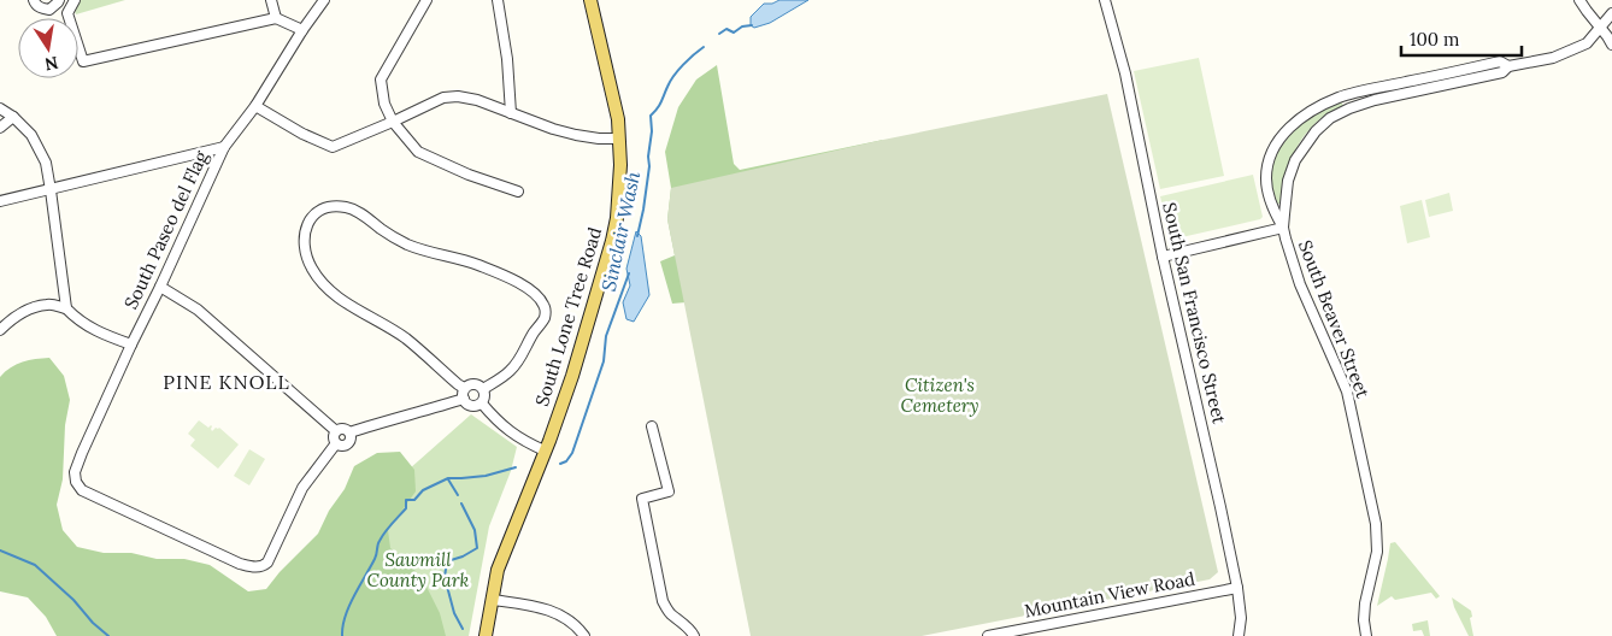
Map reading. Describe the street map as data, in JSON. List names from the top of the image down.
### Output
{
  "streets": {
    "main road": ["South Lone Tree Road"],
    "street": [
      "South Paseo del Flag",
      "South San Francisco Street",
      "South Beaver Street",
      "Mountain View Road"
    ]
  },
  "crossings": [
    ["South San Francisco Street", "Mountain View Road"]
  ],
  "districts": ["PINE KNOLL"],
  "water": ["Sinclair Wash"],
  "parks": ["Citizen's Cemetery", "Sawmill County Park"],
  "scale_bar": "100 m",
  "north": "bottom"
}
